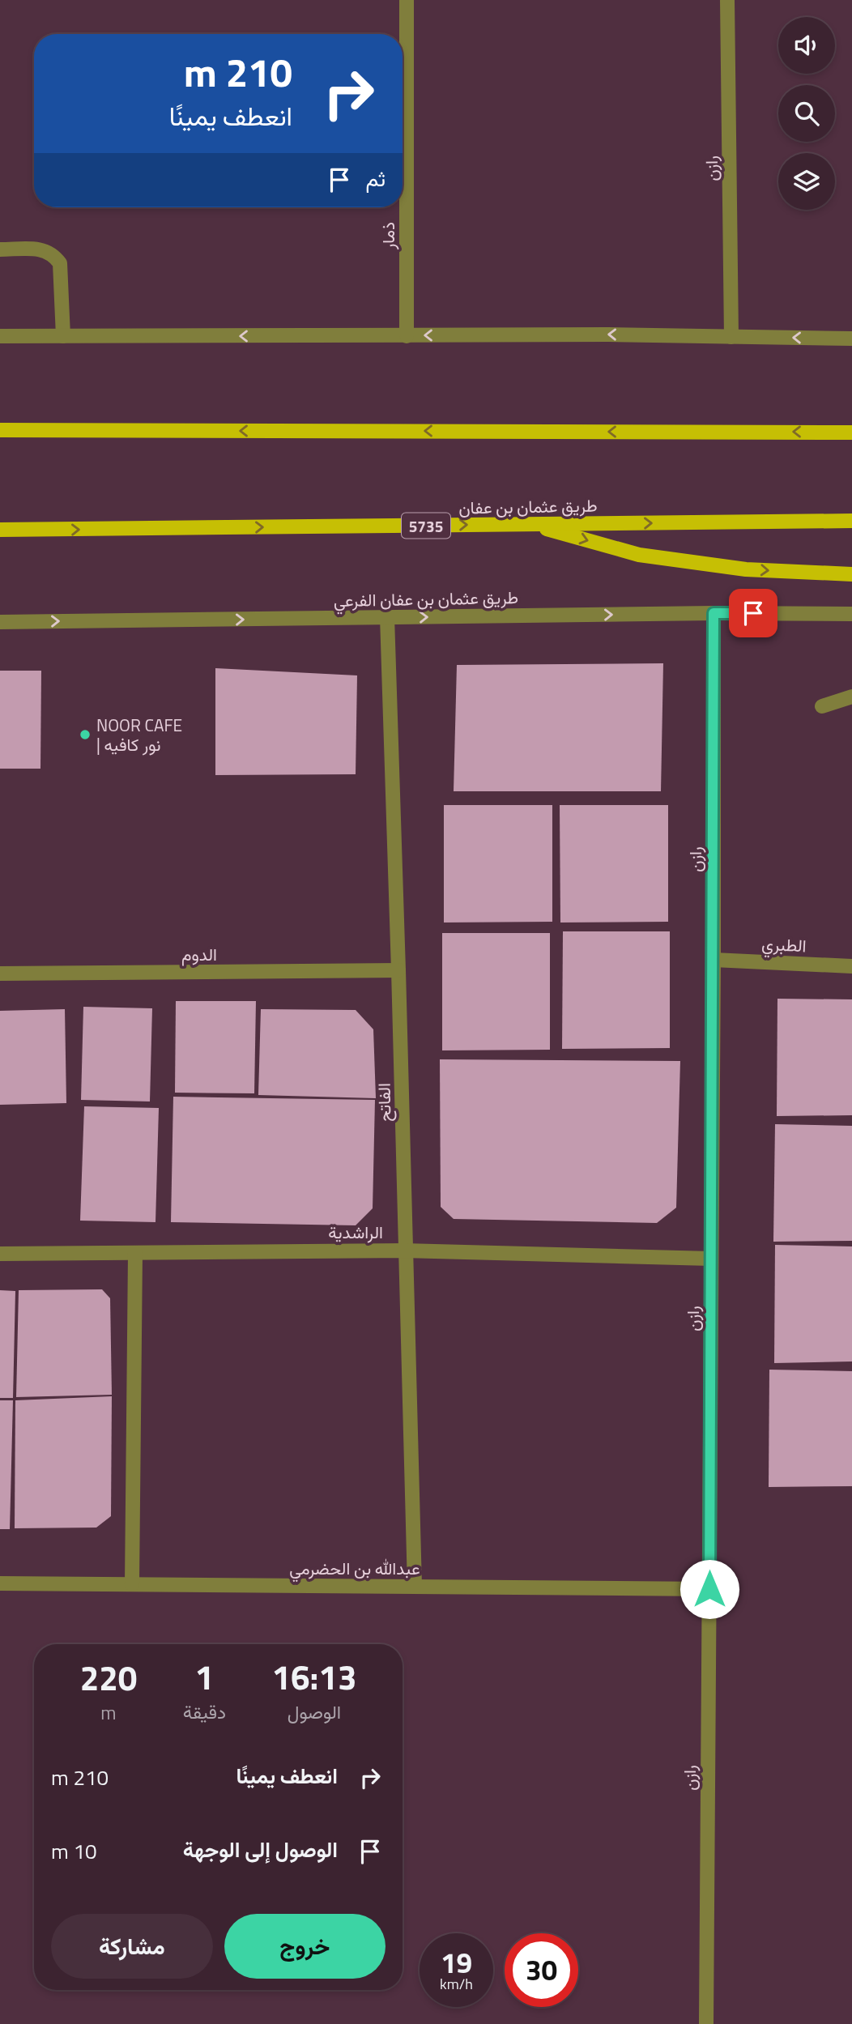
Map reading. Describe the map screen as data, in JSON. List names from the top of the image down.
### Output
{
  "streets": {
    "main road": ["طريق عثمان بن عفان", "5735"],
    "street": [
      "رازن",
      "ذمار",
      "طريق عثمان بن عفان الفرعي",
      "الطبري",
      "الدوم",
      "الفاتح",
      "الراشدية",
      "عبدالله بن الحضرمي"
    ]
  },
  "crossings": [
    ["رازن", "طريق عثمان بن عفان الفرعي"],
    ["رازن", "الطبري"],
    ["رازن", "الراشدية"],
    ["رازن", "عبدالله بن الحضرمي"],
    ["طريق عثمان بن عفان الفرعي", "الفاتح"],
    ["الدوم", "الفاتح"],
    ["الفاتح", "الراشدية"],
    ["الفاتح", "عبدالله بن الحضرمي"]
  ],
  "one_way": ["طريق عثمان بن عفان الفرعي"],
  "places": ["NOOR CAFE | نور كافيه"],
  "page": {
    "turn": ["210 m", "انعطف يمينًا"],
    "then": "ثم",
    "eta": [
      "16:13",
      "الوصول",
      "1",
      "دقيقة",
      "220",
      "m"
    ],
    "list": [
      {
        "name": "انعطف يمينًا",
        "value": "210 m"
      },
      {
        "name": "الوصول إلى الوجهة",
        "value": "10 m"
      }
    ],
    "buttons": ["خروج", "مشاركة"],
    "speed": "19 km/h",
    "limit": "30"
  }
}
